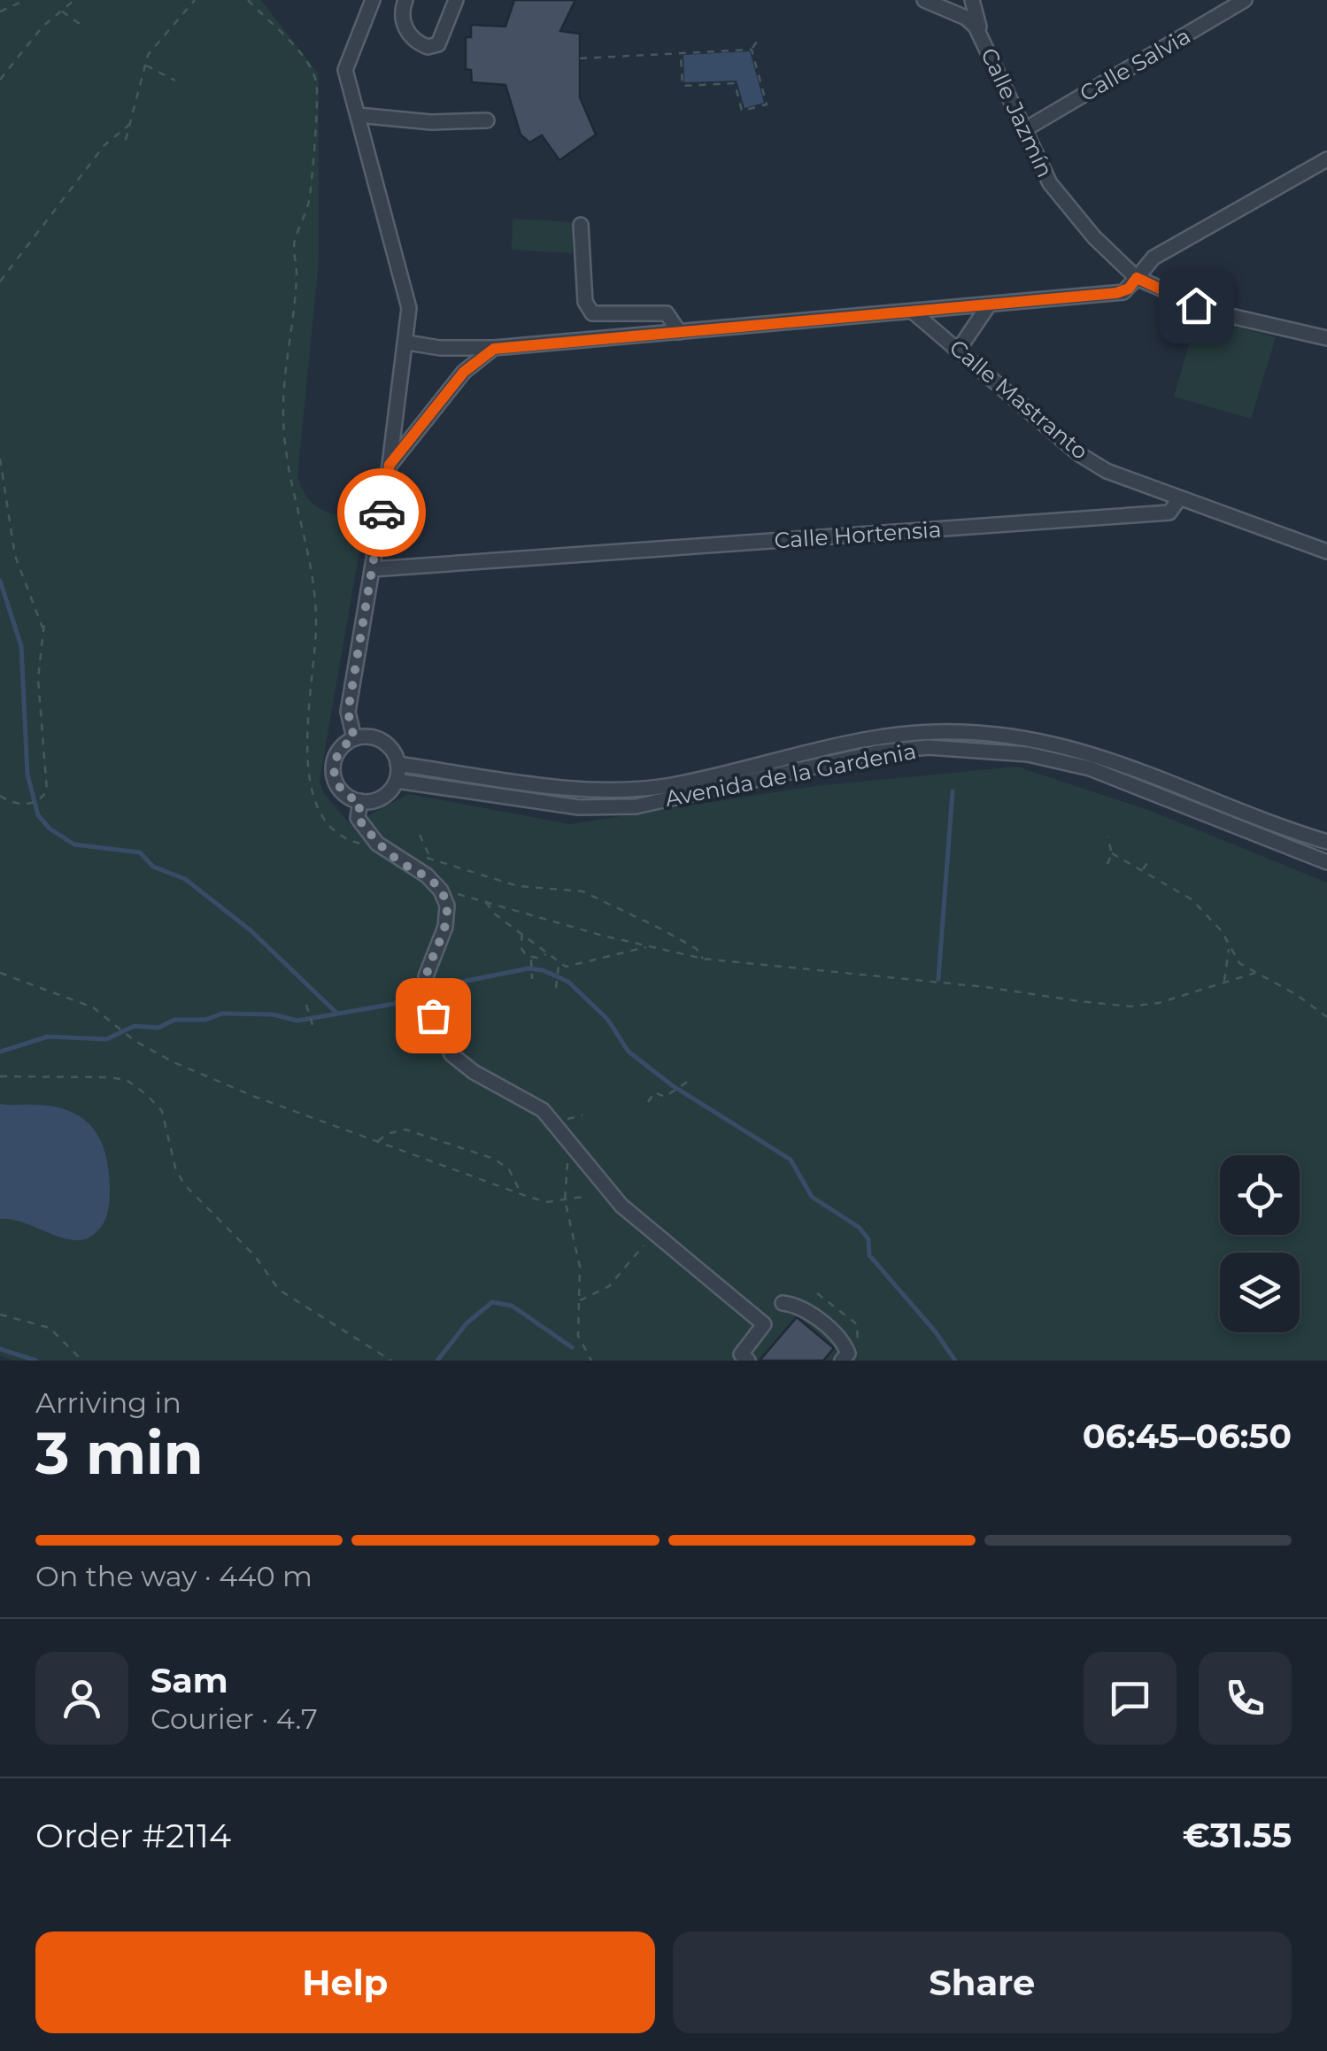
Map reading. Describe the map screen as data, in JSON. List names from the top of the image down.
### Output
{
  "streets": {
    "street": [
      "Calle Salvia",
      "Calle Jazmín",
      "Calle Mastranto",
      "Calle Hortensia",
      "Avenida de la Gardenia"
    ]
  },
  "crossings": [
    ["Calle Salvia", "Calle Jazmín"],
    ["Calle Mastranto", "Calle Hortensia"]
  ],
  "page": {
    "heading": ["3 min", "Arriving in", "06:45–06:50"],
    "panel": [
      "Sam",
      "Courier · 4.7",
      "Order #2114",
      "€31.55"
    ],
    "bar": "On the way · 440 m",
    "buttons": ["Help", "Share"]
  }
}
